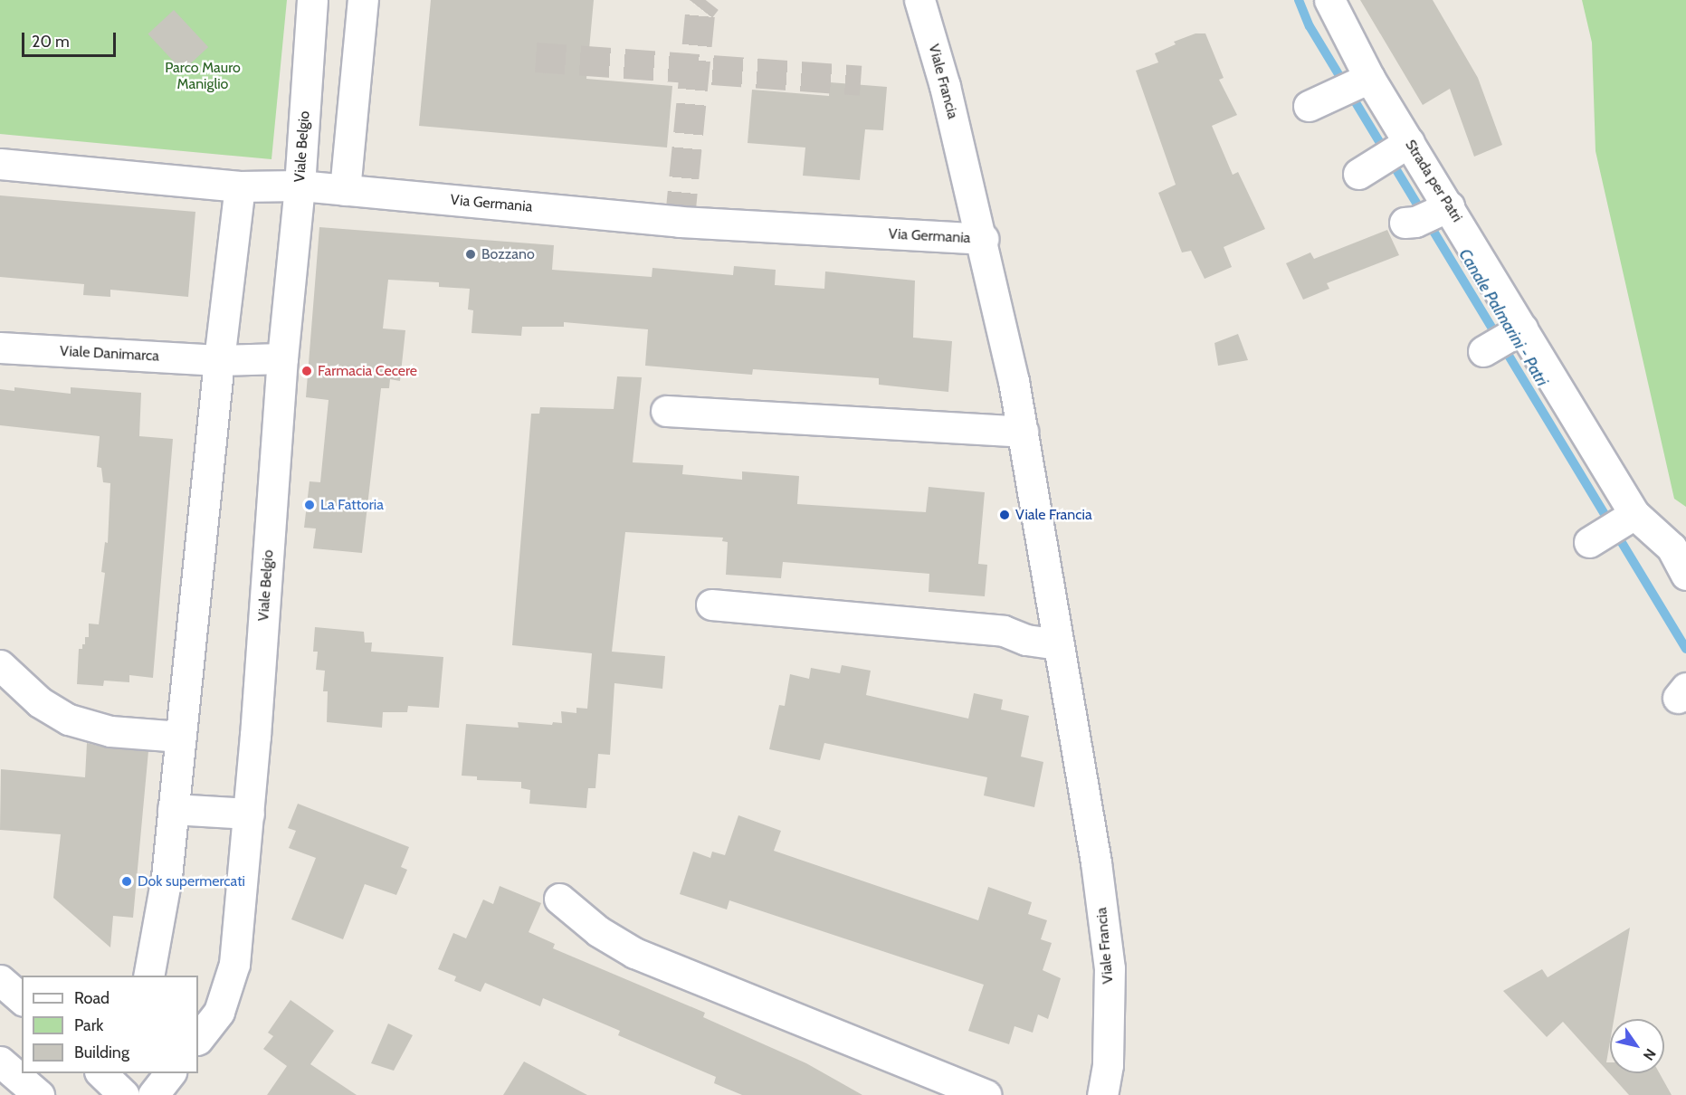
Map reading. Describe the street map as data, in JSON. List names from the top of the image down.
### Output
{
  "streets": {
    "street": [
      "Viale Francia",
      "Viale Belgio",
      "Strada per Patri",
      "Via Germania",
      "Viale Danimarca"
    ]
  },
  "crossings": [
    ["Viale Francia", "Via Germania"],
    ["Viale Belgio", "Via Germania"]
  ],
  "water": ["Canale Palmarini - Patri"],
  "parks": ["Parco Mauro Maniglio"],
  "places": [
    "Bozzano",
    "Farmacia Cecere",
    "La Fattoria",
    "Viale Francia",
    "Dok supermercati"
  ],
  "legend": ["Road", "Park", "Building"],
  "scale_bar": "20 m",
  "north": "bottom right"
}
